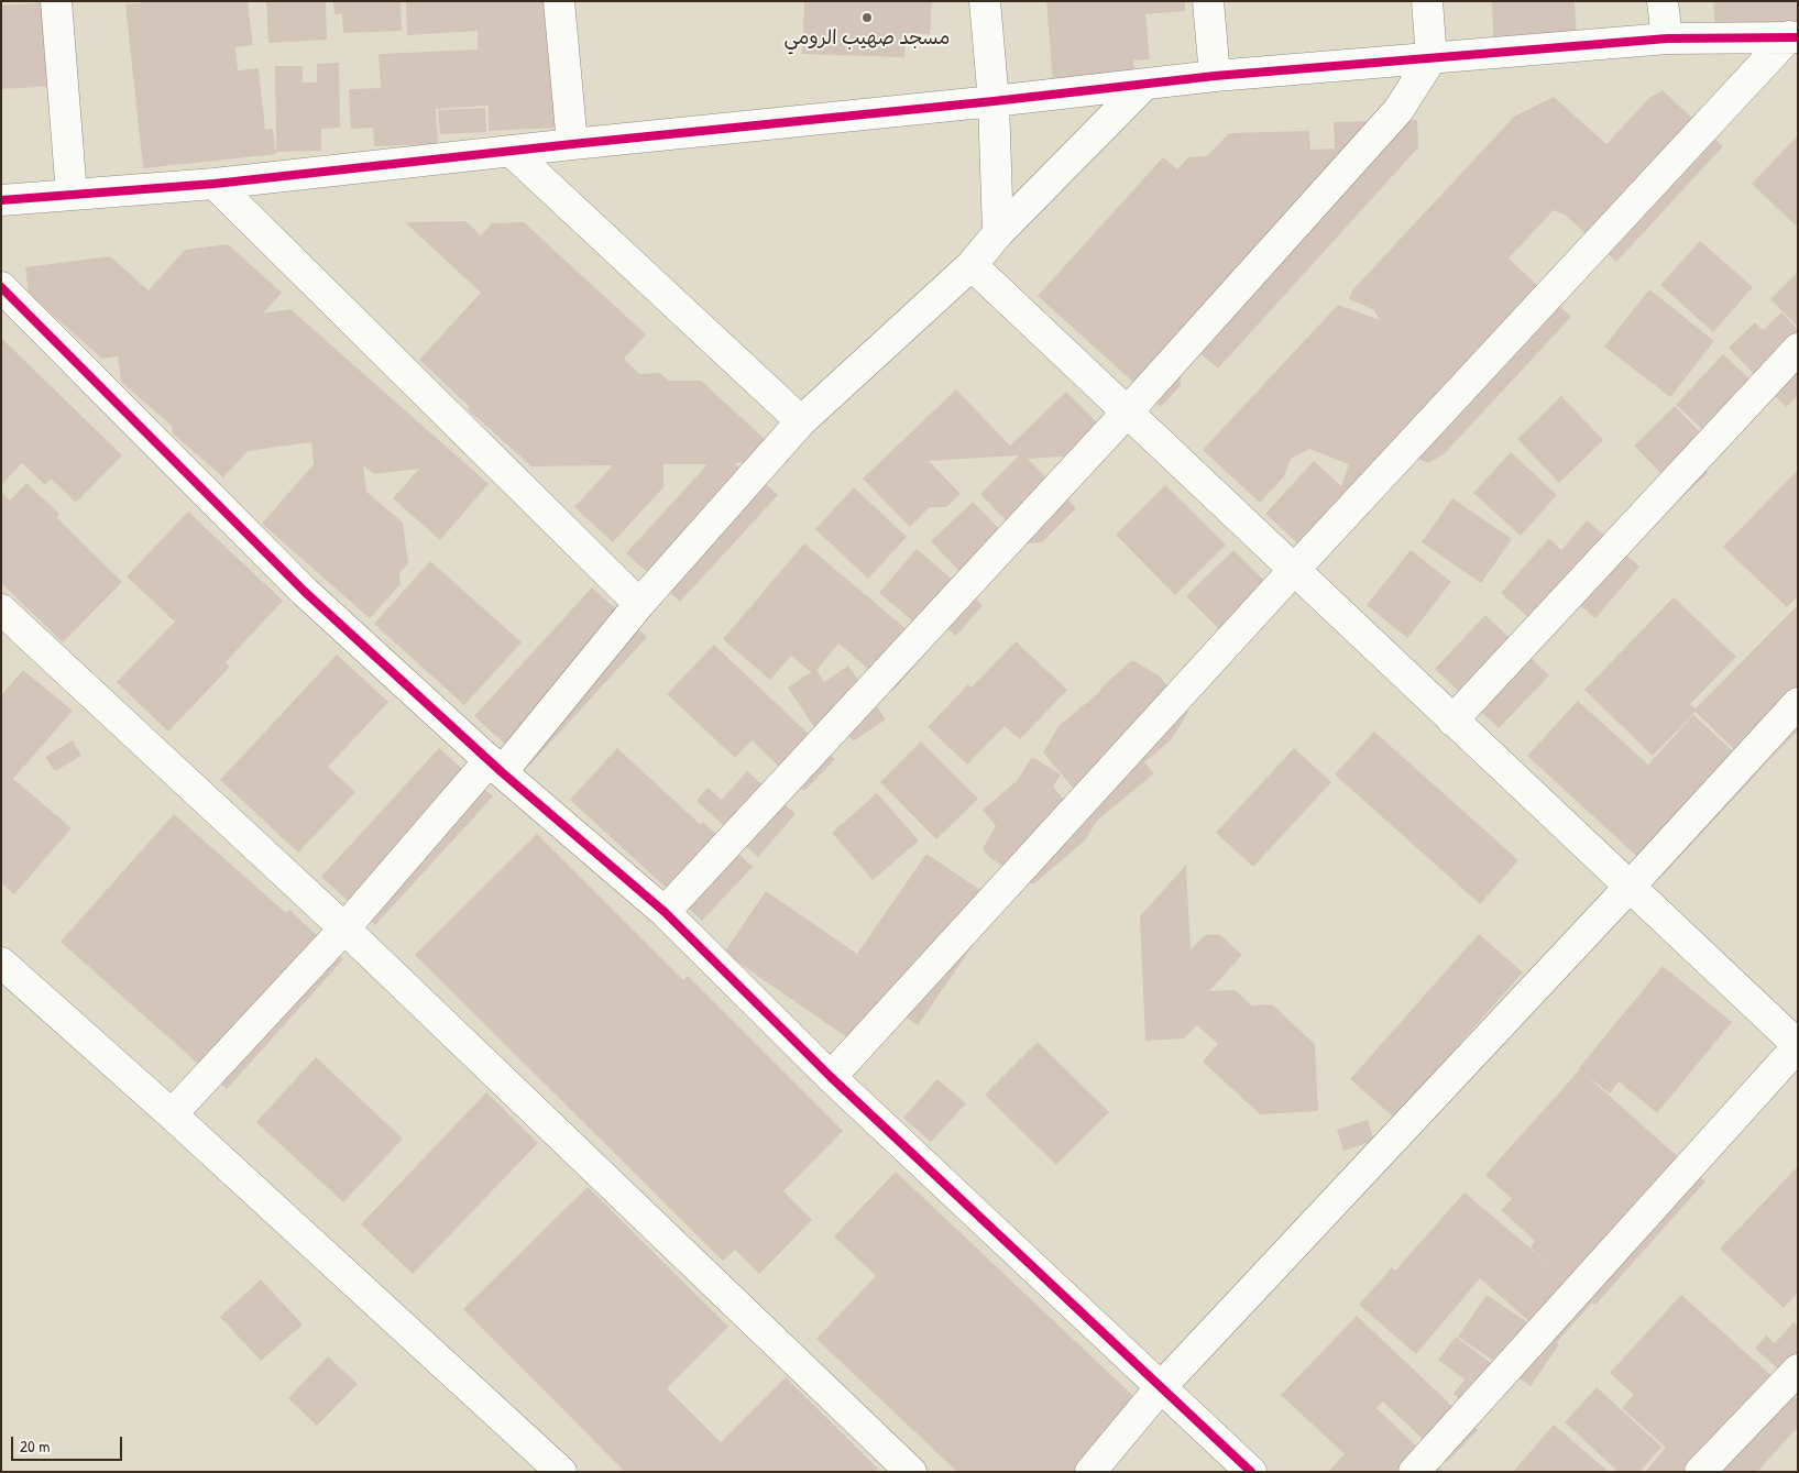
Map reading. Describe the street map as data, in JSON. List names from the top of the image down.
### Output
{
  "places": ["مسجد صهيب الرومي"],
  "scale_bar": "20 m"
}
